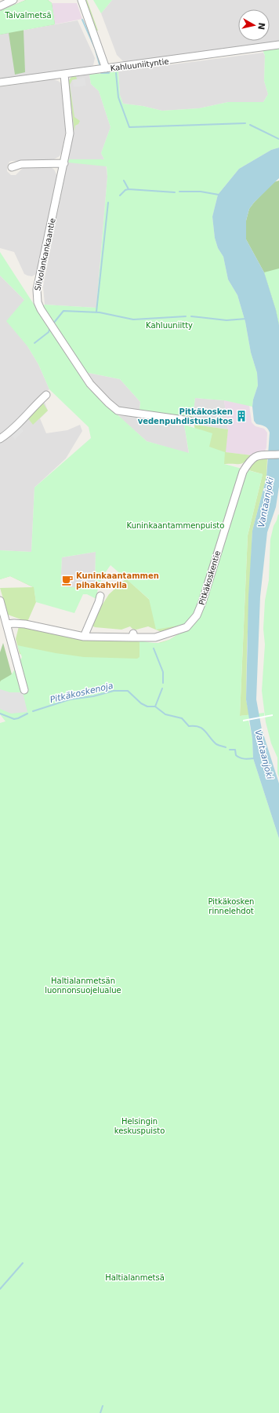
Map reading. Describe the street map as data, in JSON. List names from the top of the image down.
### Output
{
  "streets": {
    "street": ["Kahluuniityntie", "Silvolankankaantie", "Pitkäkoskentie"]
  },
  "crossings": [
    ["Kahluuniityntie", "Silvolankankaantie"]
  ],
  "water": ["Vantaanjoki", "Pitkäkoskenoja"],
  "parks": [
    "Taivalmetsä",
    "Kahluuniitty",
    "Kuninkaantammenpuisto",
    "Pitkäkosken rinnelehdot",
    "Haltialanmetsän luonnonsuojelualue",
    "Helsingin keskuspuisto",
    "Haltialanmetsä"
  ],
  "places": {
    "building": ["Pitkäkosken vedenpuhdistuslaitos"],
    "cafe": ["Kuninkaantammen pihakahvila"]
  },
  "north": "right"
}
